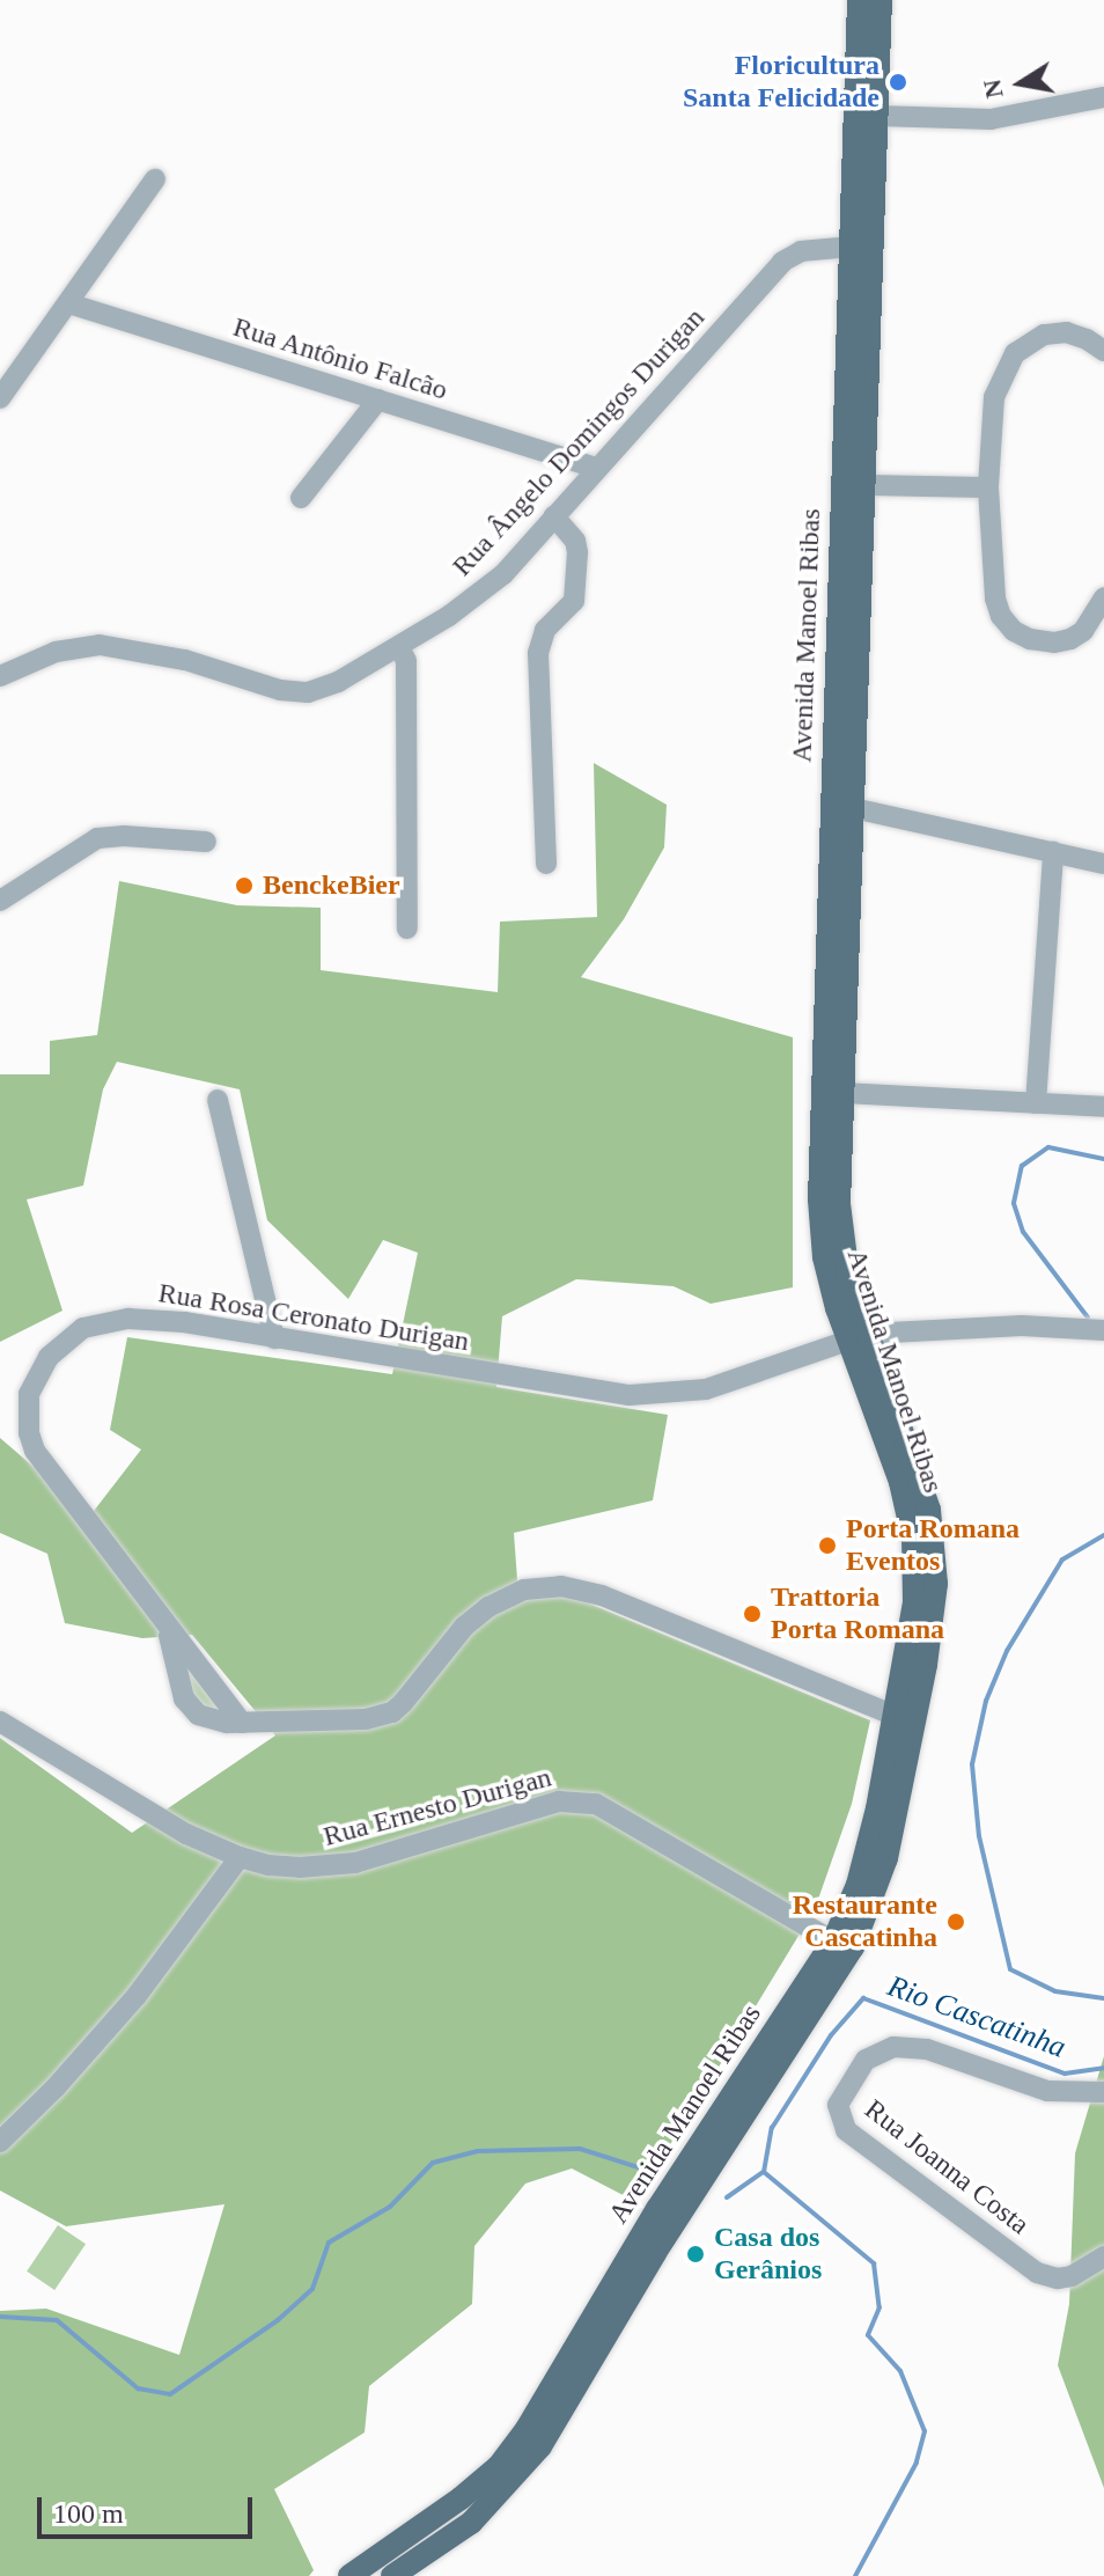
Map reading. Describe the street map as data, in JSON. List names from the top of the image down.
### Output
{
  "streets": {
    "main road": ["Avenida Manoel Ribas"],
    "street": [
      "Rua Antônio Falcão",
      "Rua Ângelo Domingos Durigan",
      "Rua Rosa Ceronato Durigan",
      "Rua Ernesto Durigan",
      "Rua Joanna Costa"
    ]
  },
  "crossings": [
    ["Rua Antônio Falcão", "Rua Ângelo Domingos Durigan"],
    ["Rua Ângelo Domingos Durigan", "Avenida Manoel Ribas"],
    ["Avenida Manoel Ribas", "Rua Rosa Ceronato Durigan"],
    ["Avenida Manoel Ribas", "Rua Ernesto Durigan"]
  ],
  "water": ["Rio Cascatinha"],
  "places": [
    "Floricultura Santa Felicidade",
    "BenckeBier",
    "Porta Romana Eventos",
    "Trattoria Porta Romana",
    "Restaurante Cascatinha",
    "Casa dos Gerânios"
  ],
  "scale_bar": "100 m",
  "north": "left"
}
